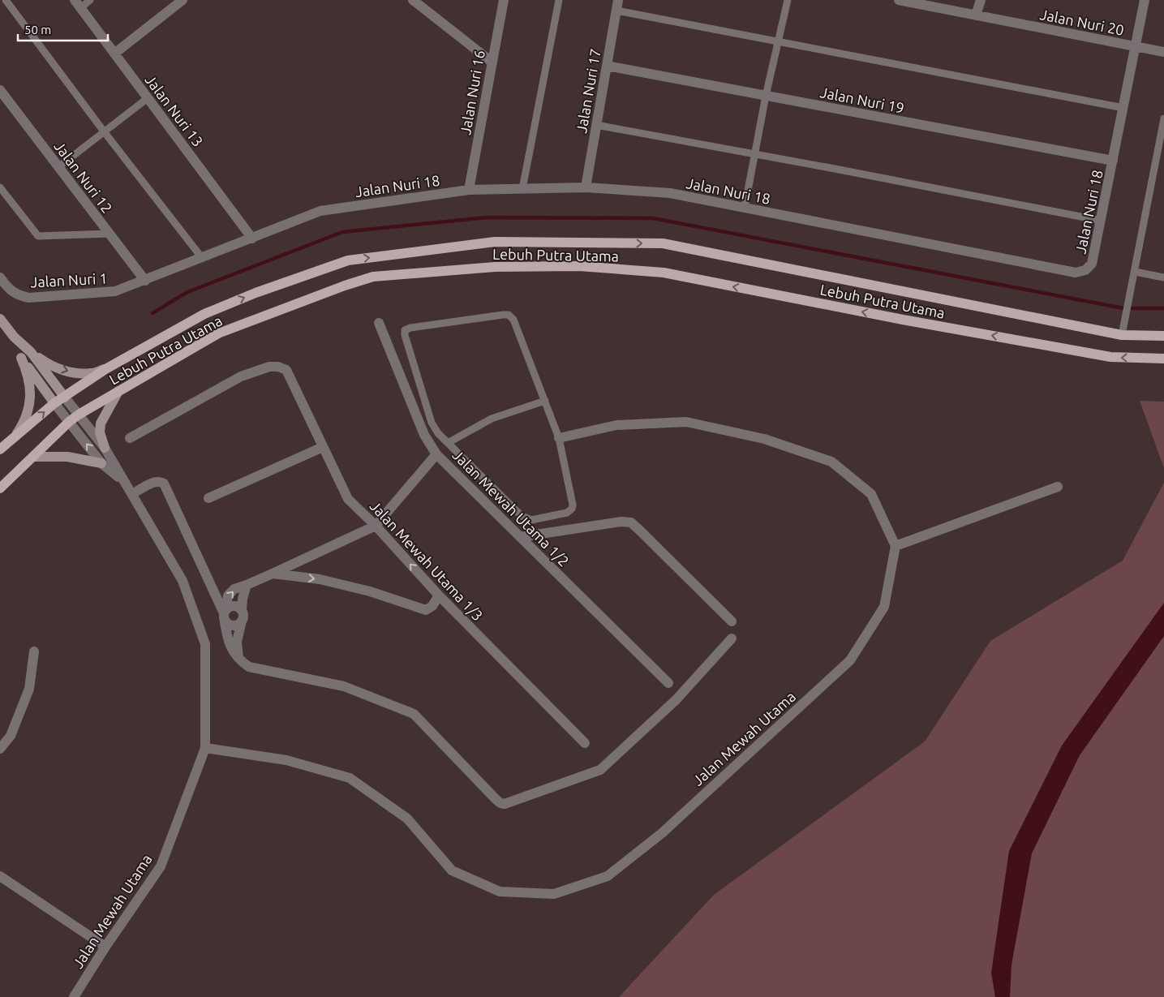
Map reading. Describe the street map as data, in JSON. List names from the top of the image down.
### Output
{
  "streets": {
    "main road": ["Lebuh Putra Utama"],
    "street": [
      "Jalan Nuri 20",
      "Jalan Nuri 17",
      "Jalan Nuri 16",
      "Jalan Nuri 19",
      "Jalan Nuri 13",
      "Jalan Nuri 12",
      "Jalan Nuri 18",
      "Jalan Nuri 1",
      "Jalan Mewah Utama 1/2",
      "Jalan Mewah Utama 1/3",
      "Jalan Mewah Utama"
    ]
  },
  "crossings": [
    ["Jalan Nuri 20", "Jalan Nuri 18"],
    ["Jalan Nuri 17", "Jalan Nuri 19"],
    ["Jalan Nuri 17", "Jalan Nuri 18"],
    ["Jalan Nuri 16", "Jalan Nuri 18"],
    ["Jalan Nuri 19", "Jalan Nuri 18"],
    ["Jalan Nuri 13", "Jalan Nuri 18"],
    ["Jalan Nuri 12", "Jalan Nuri 18"],
    ["Jalan Nuri 12", "Jalan Nuri 1"],
    ["Jalan Nuri 18", "Jalan Nuri 1"],
    ["Lebuh Putra Utama", "Jalan Mewah Utama"]
  ],
  "scale_bar": "50 m"
}
